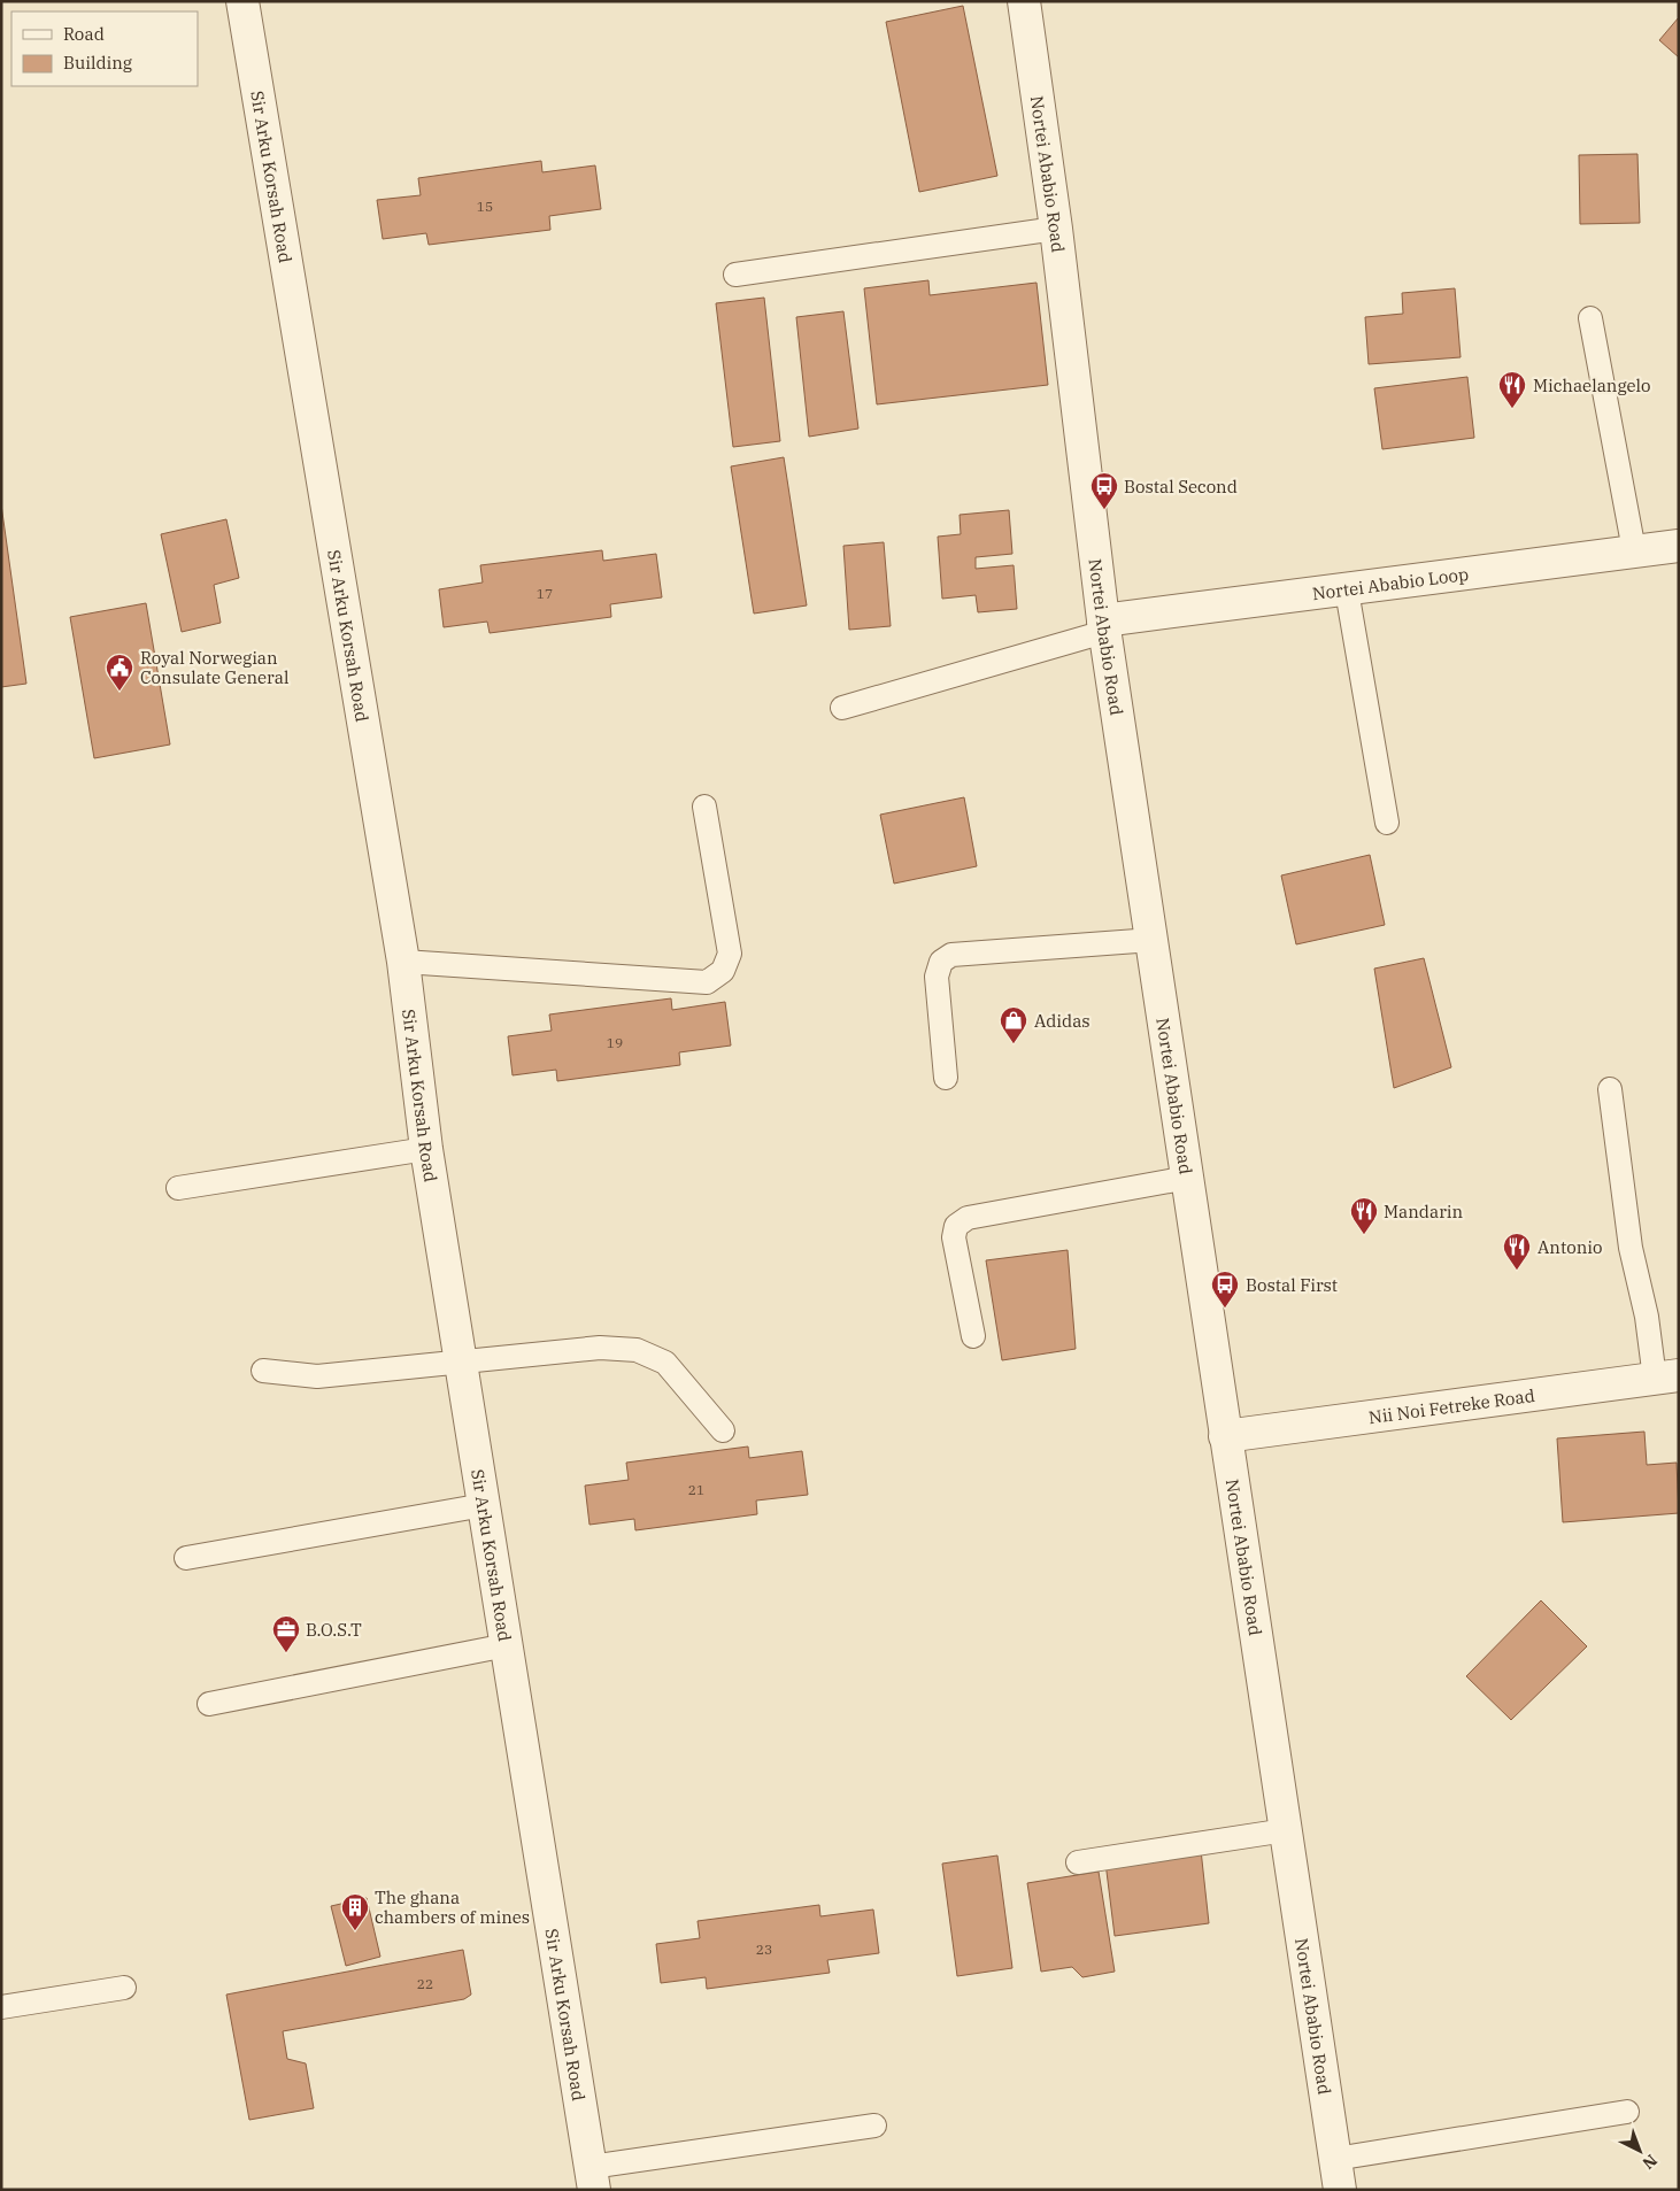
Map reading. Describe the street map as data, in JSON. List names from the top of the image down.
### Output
{
  "streets": {
    "street": [
      "Nortei Ababio Road",
      "Sir Arku Korsah Road",
      "Nortei Ababio Loop",
      "Nii Noi Fetreke Road"
    ]
  },
  "crossings": [
    ["Nortei Ababio Road", "Nortei Ababio Loop"],
    ["Nortei Ababio Road", "Nii Noi Fetreke Road"]
  ],
  "places": {
    "restaurant": ["Michaelangelo", "Mandarin", "Antonio"],
    "bus stop": ["Bostal Second", "Bostal First"],
    "public building": ["Royal Norwegian Consulate General"],
    "shop": ["Adidas"],
    "office": ["B.O.S.T"],
    "building": ["The ghana chambers of mines"]
  },
  "house_numbers": [
    "15",
    "17",
    "19",
    "21",
    "23",
    "22"
  ],
  "legend": ["Road", "Building"],
  "north": "bottom right"
}
